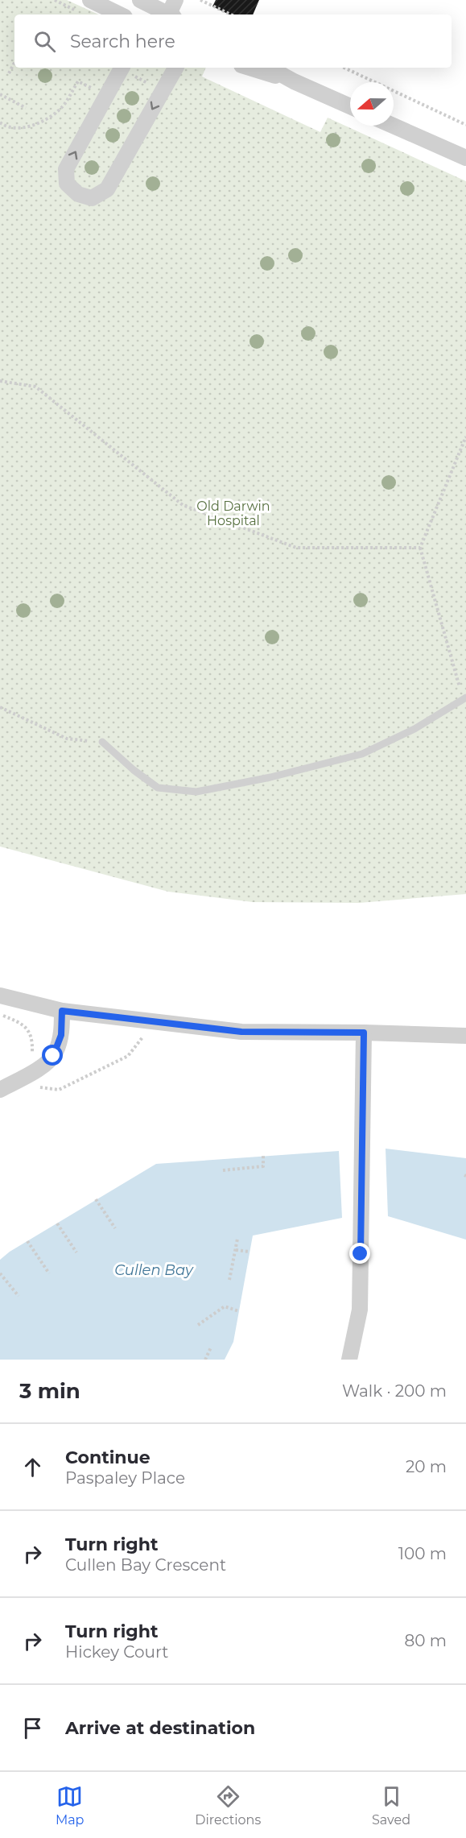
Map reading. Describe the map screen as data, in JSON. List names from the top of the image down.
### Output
{
  "water": ["Cullen Bay"],
  "parks": ["Old Darwin Hospital"],
  "north": "left",
  "page": {
    "search": "Search here",
    "heading": ["3 min", "Walk · 200 m"],
    "list": [
      ["Continue", "Paspaley Place", "20 m"],
      ["Turn right", "Cullen Bay Crescent", "100 m"],
      ["Turn right", "Hickey Court", "80 m"],
      "Arrive at destination"
    ],
    "nav": ["Map", "Directions", "Saved"]
  }
}
